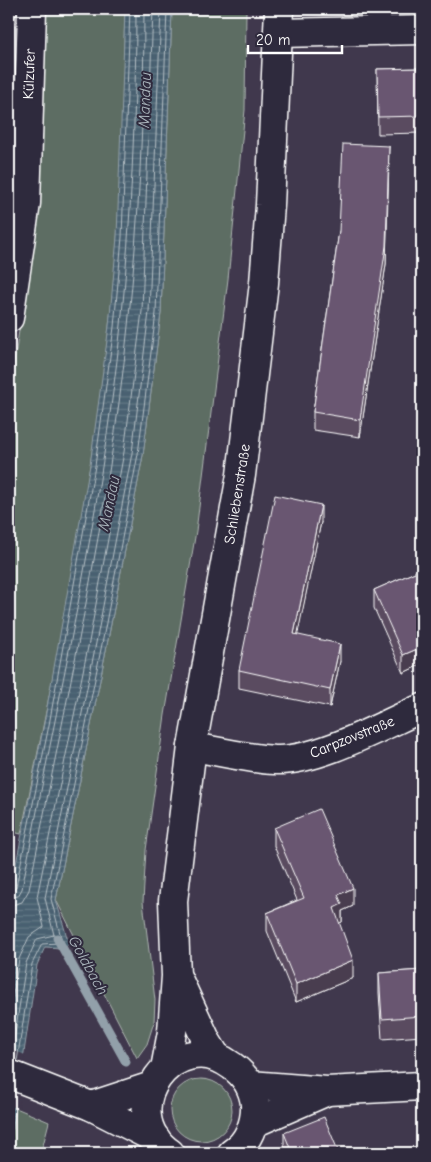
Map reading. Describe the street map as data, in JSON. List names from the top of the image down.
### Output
{
  "streets": {
    "street": ["Külzufer", "Schliebenstraße", "Carpzovstraße"]
  },
  "crossings": [
    ["Schliebenstraße", "Carpzovstraße"]
  ],
  "water": ["Mandau", "Goldbach"],
  "scale_bar": "20 m"
}
